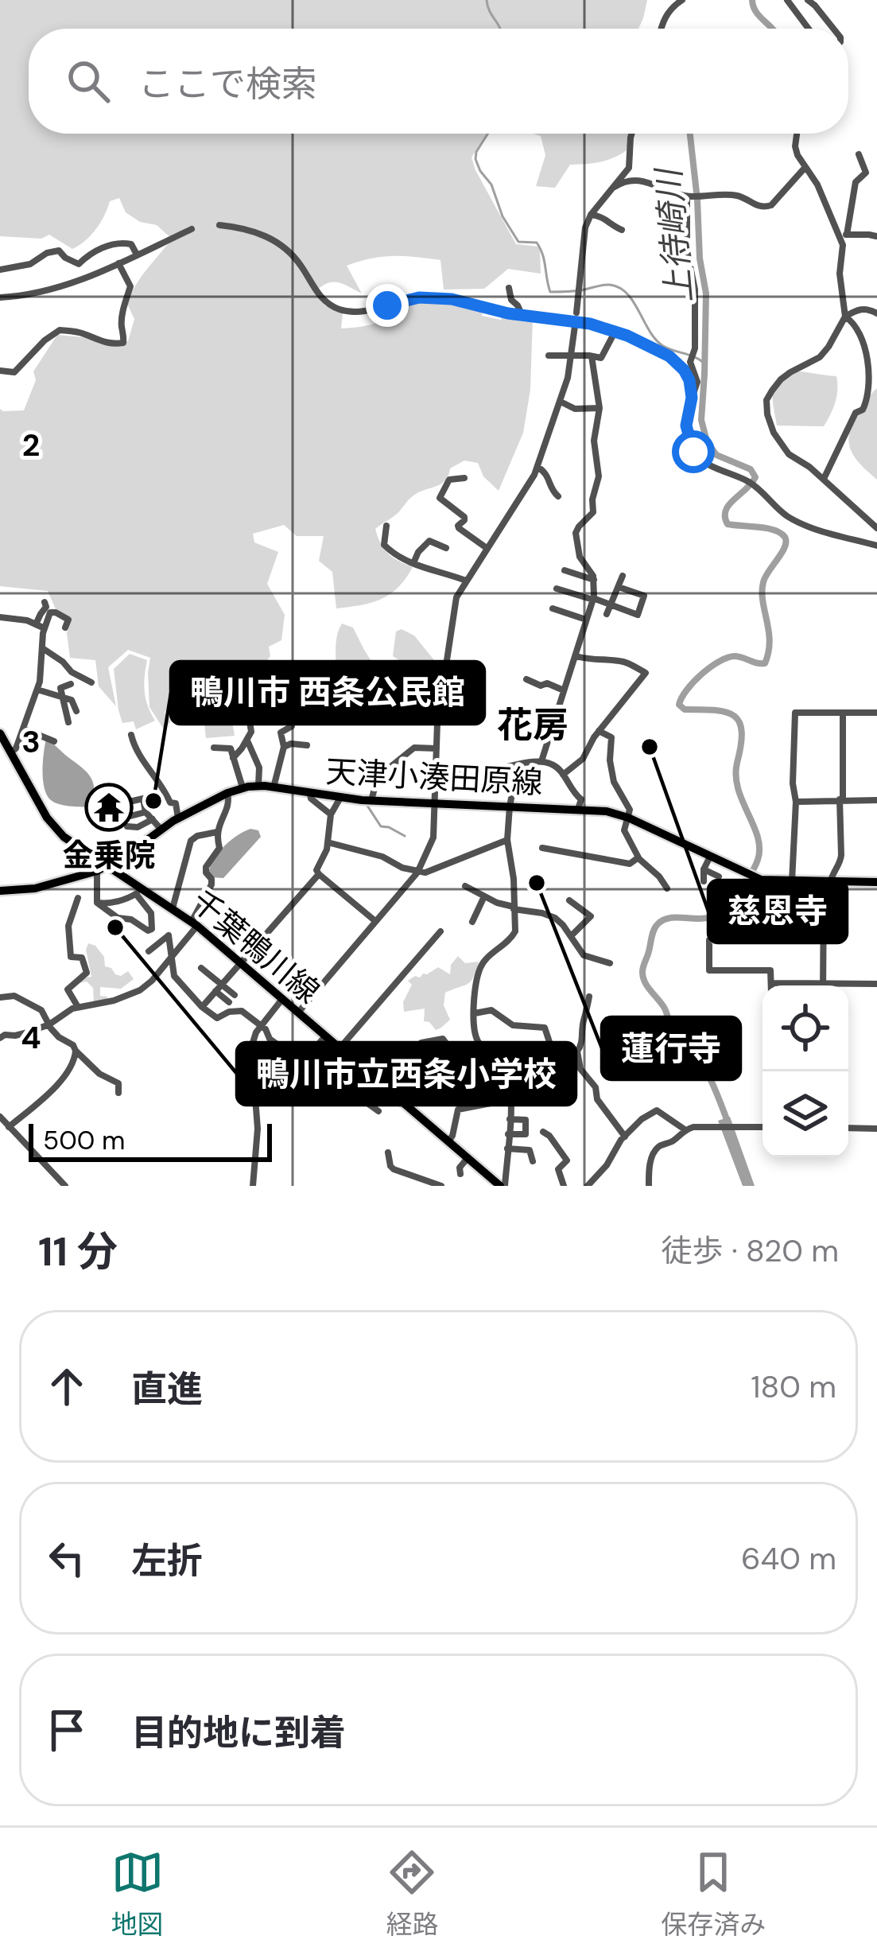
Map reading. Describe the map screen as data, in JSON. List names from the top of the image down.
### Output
{
  "streets": {
    "main road": ["天津小湊田原線", "千葉鴨川線"]
  },
  "crossings": [
    ["天津小湊田原線", "千葉鴨川線"]
  ],
  "districts": ["花房"],
  "water": ["上待崎川"],
  "places": {
    "other": [
      "慈恩寺",
      "鴨川市 西条公民館",
      "蓮行寺",
      "鴨川市立西条小学校"
    ],
    "temple": ["金乗院"]
  },
  "scale_bar": "500 m",
  "page": {
    "search": "ここで検索",
    "scale": "500 m",
    "heading": ["11 分", "徒歩 · 820 m"],
    "list": [
      ["直進", "180 m"],
      ["左折", "640 m"],
      "目的地に到着"
    ],
    "nav": ["地図", "経路", "保存済み"]
  },
  "grid": {
    "rows": ["2", "3", "4"]
  }
}
